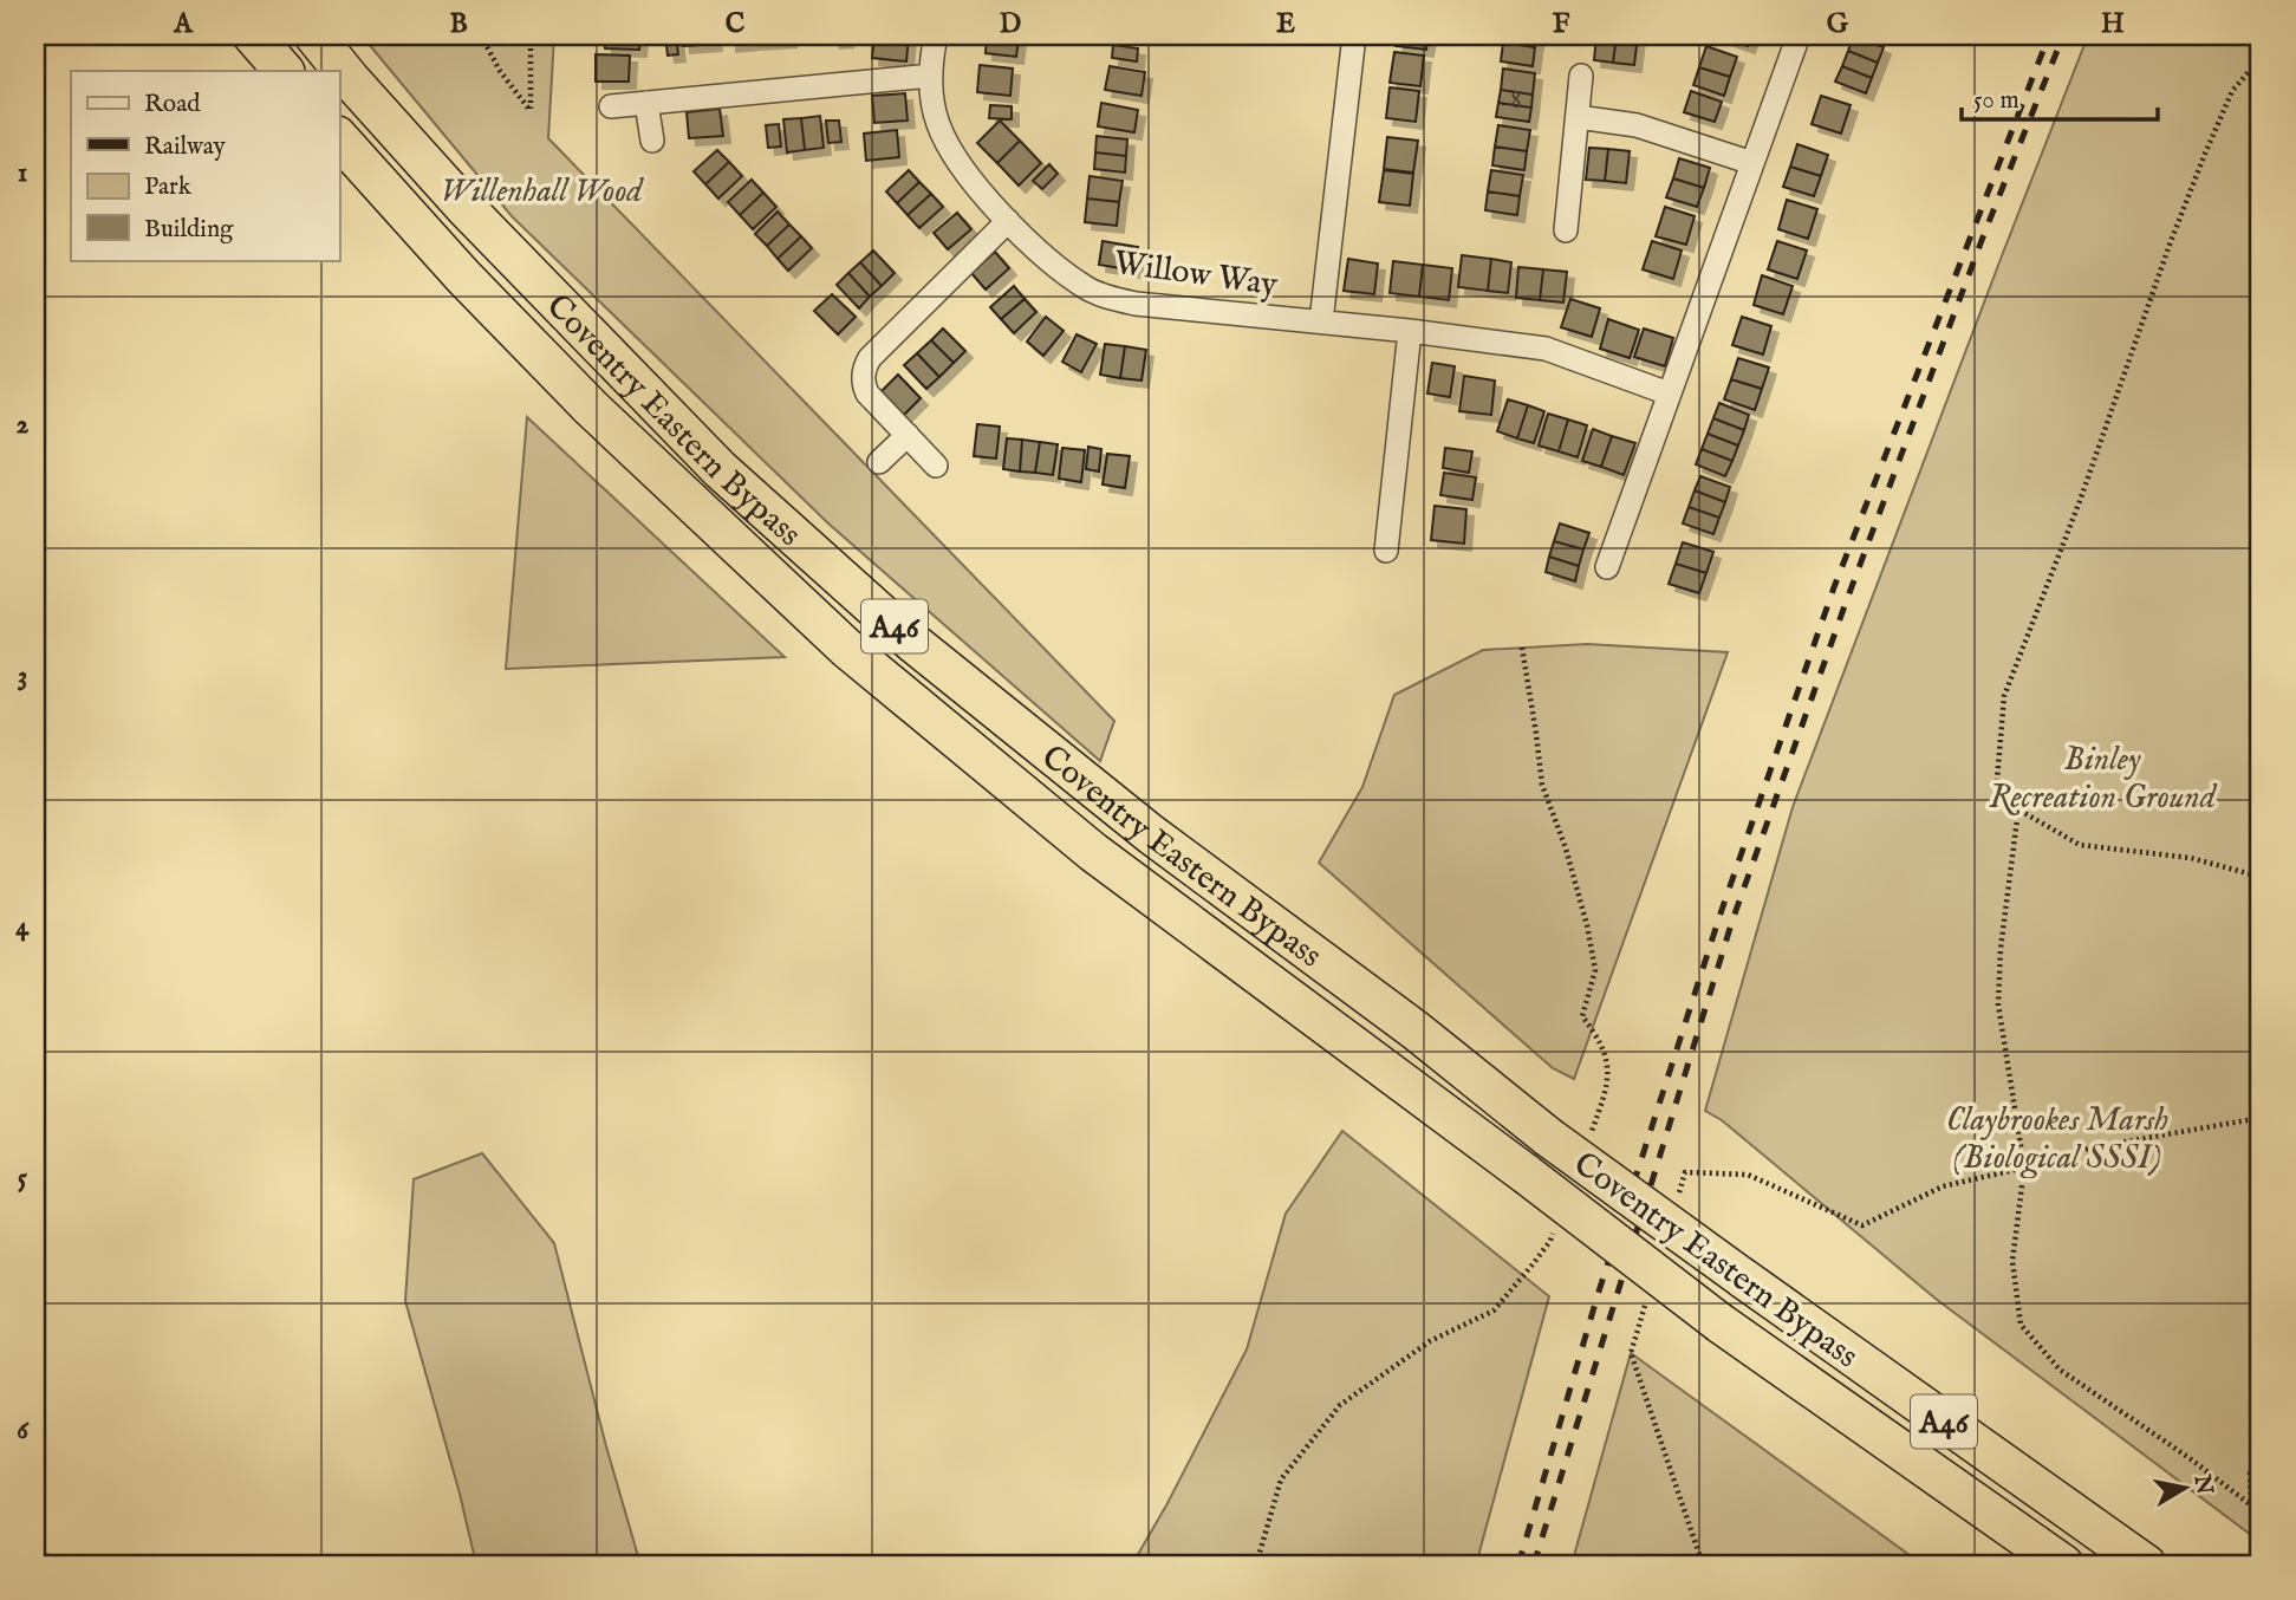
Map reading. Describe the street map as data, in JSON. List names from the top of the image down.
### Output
{
  "streets": {
    "highway": ["Coventry Eastern Bypass", "A46"],
    "street": ["Willow Way"]
  },
  "parks": ["Willenhall Wood", "Binley Recreation Ground", "Claybrookes Marsh (Biological SSSI)"],
  "house_numbers": ["8"],
  "legend": [
    "Road",
    "Railway",
    "Park",
    "Building"
  ],
  "scale_bar": "50 m",
  "north": "right",
  "grid": {
    "columns": [
      "A",
      "B",
      "C",
      "D",
      "E",
      "F",
      "G",
      "H"
    ],
    "rows": [
      "1",
      "2",
      "3",
      "4",
      "5",
      "6"
    ]
  }
}
